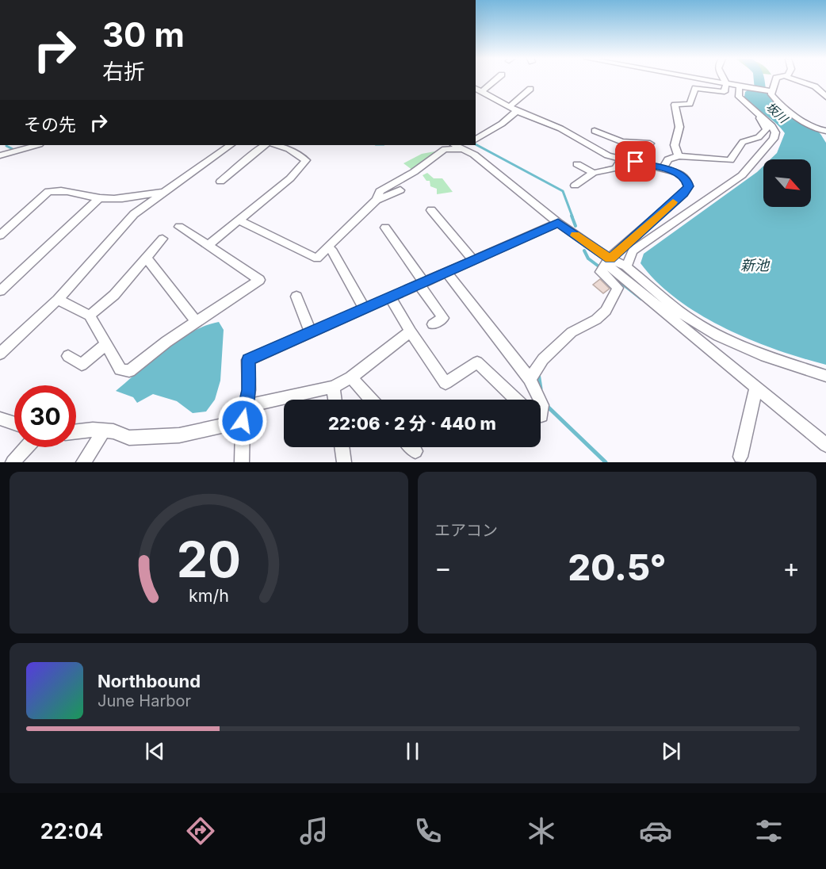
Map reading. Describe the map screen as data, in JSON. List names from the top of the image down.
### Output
{
  "water": ["坂川", "新池"],
  "north": "bottom right",
  "page": {
    "turn": ["30 m", "右折"],
    "then": "その先",
    "limit": "30",
    "trip": "22:06 · 2 分 · 440 m",
    "tile": "エアコン",
    "heat": ["−", "20.5°", "+"],
    "song": ["Northbound", "June Harbor"],
    "tabs": "22:04",
    "gauge": ["20", "km/h"]
  }
}
